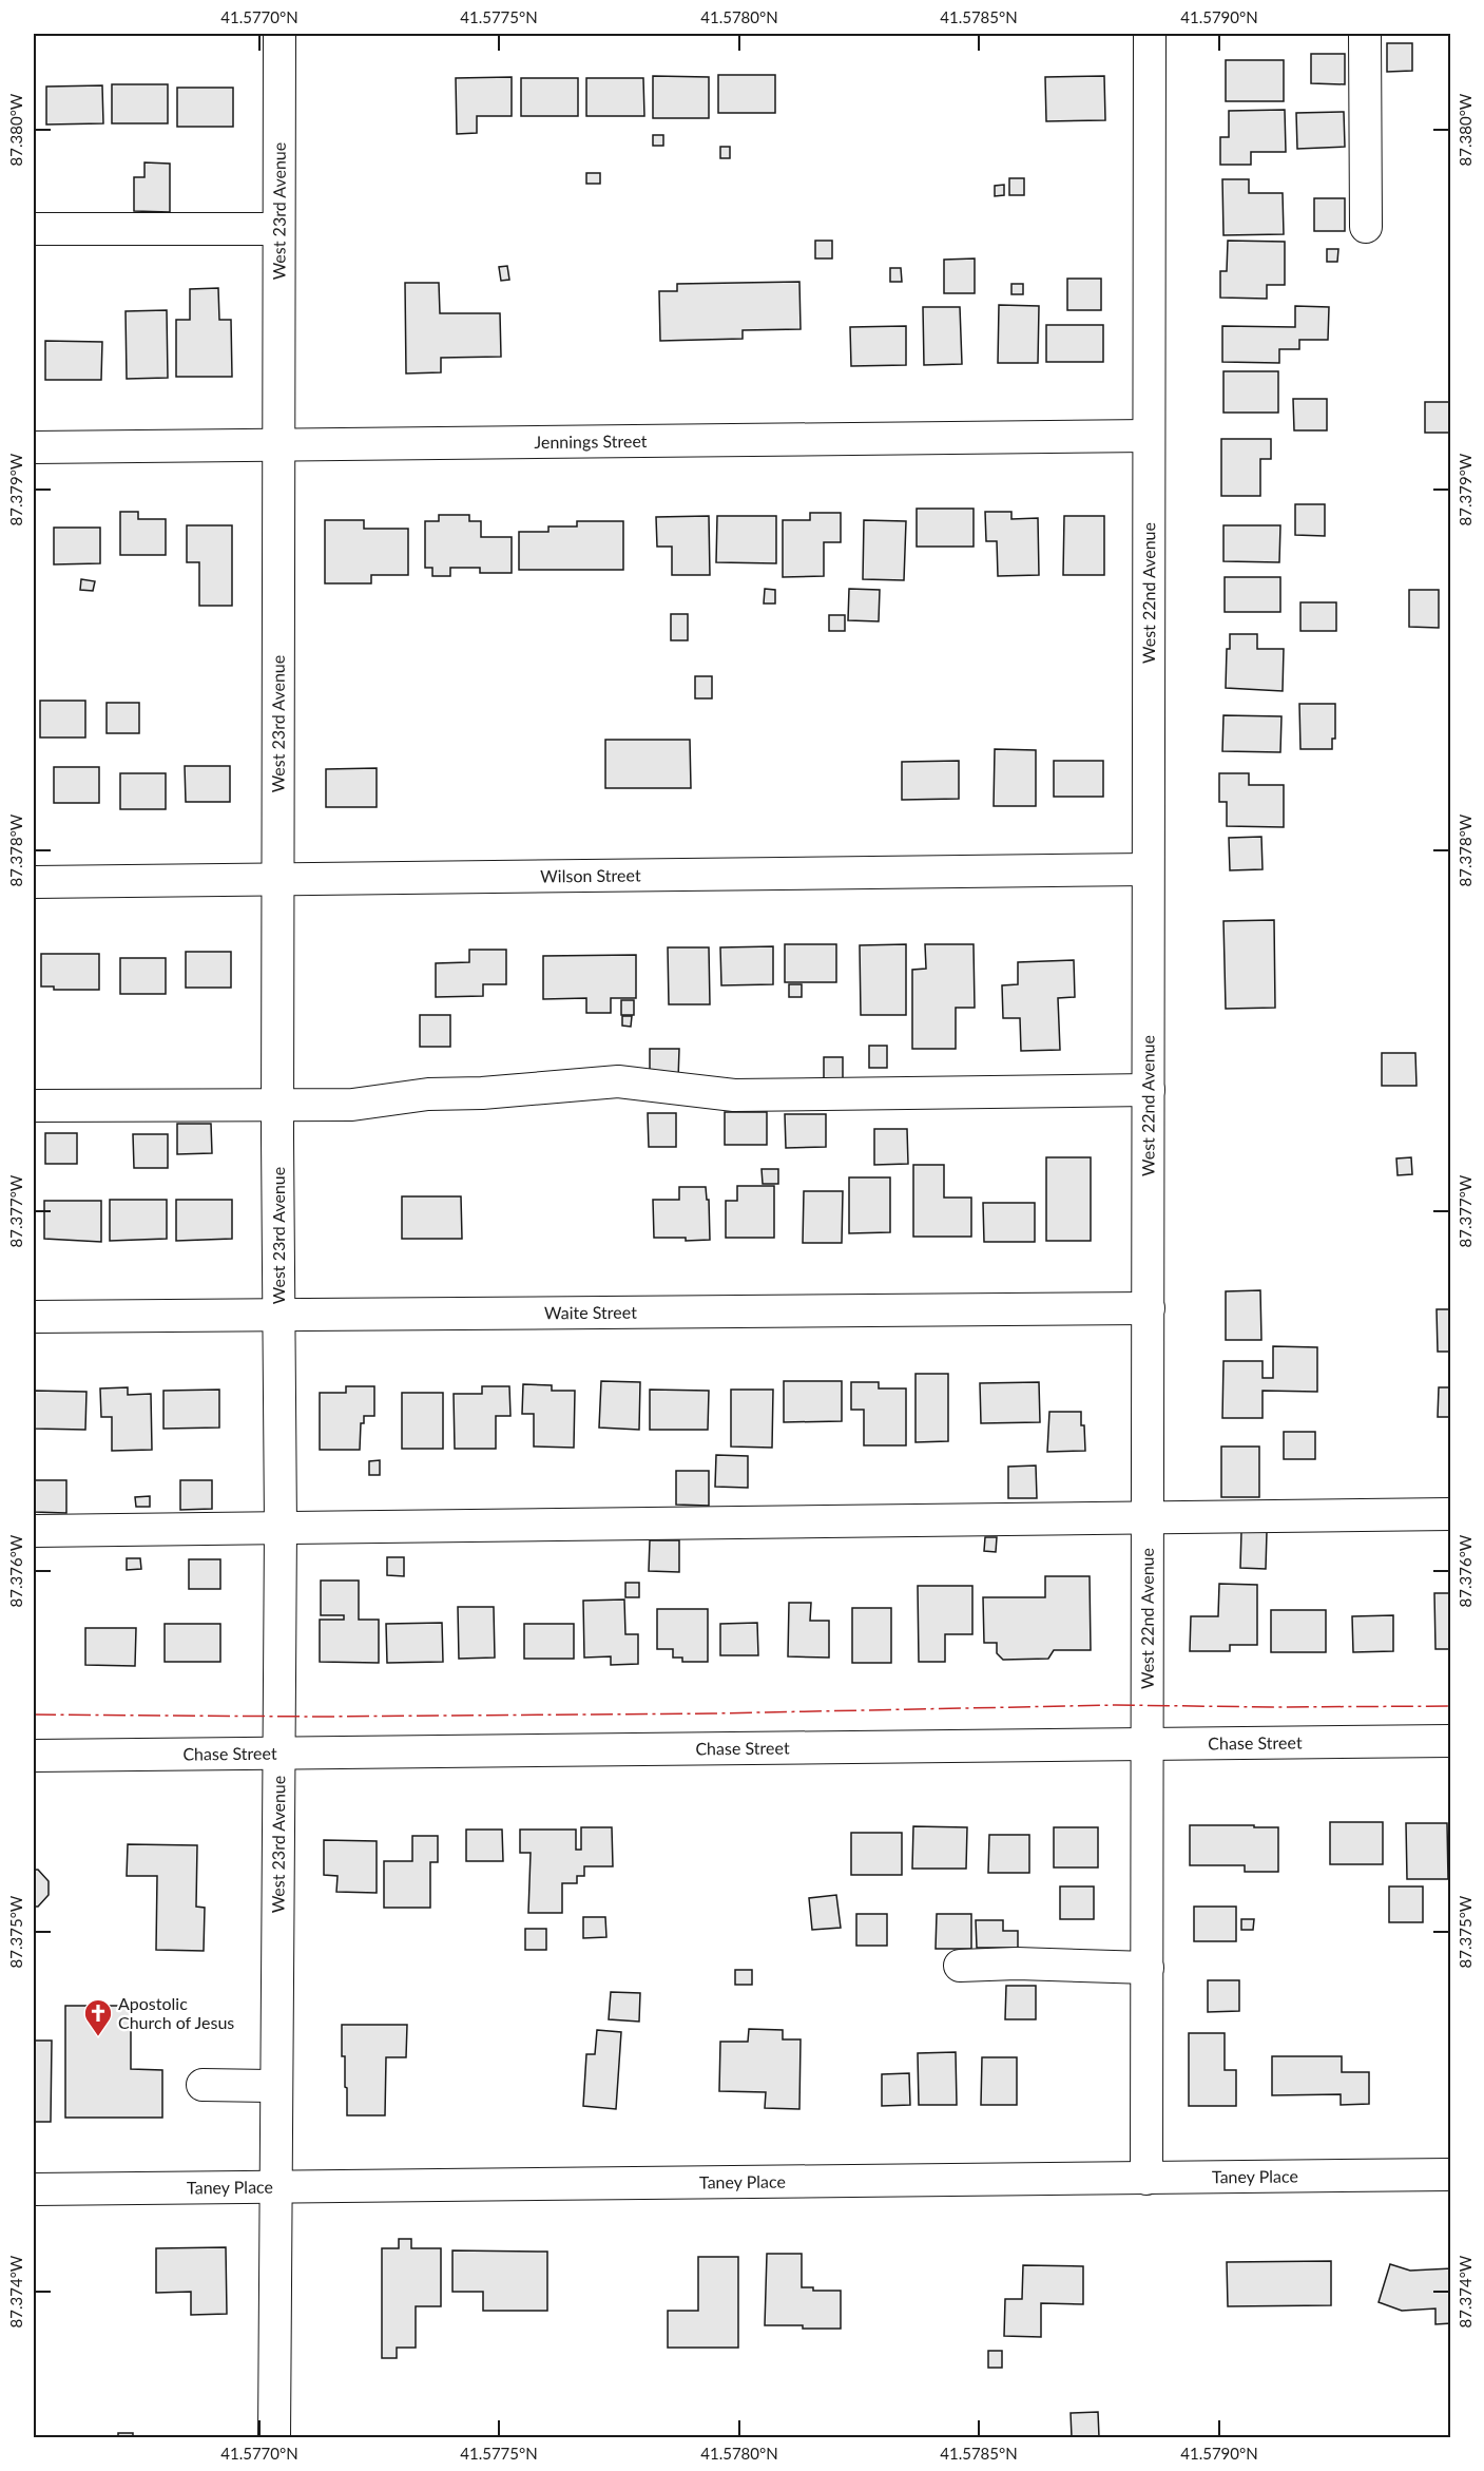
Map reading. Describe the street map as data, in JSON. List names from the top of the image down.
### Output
{
  "streets": {
    "street": [
      "West 23rd Avenue",
      "Jennings Street",
      "West 22nd Avenue",
      "Wilson Street",
      "Waite Street",
      "Chase Street",
      "Taney Place"
    ]
  },
  "crossings": [
    ["West 23rd Avenue", "Jennings Street"],
    ["West 23rd Avenue", "Wilson Street"],
    ["West 23rd Avenue", "Waite Street"],
    ["West 23rd Avenue", "Chase Street"],
    ["West 23rd Avenue", "Taney Place"],
    ["Jennings Street", "West 22nd Avenue"],
    ["West 22nd Avenue", "Wilson Street"],
    ["West 22nd Avenue", "Waite Street"],
    ["West 22nd Avenue", "Chase Street"],
    ["West 22nd Avenue", "Taney Place"]
  ],
  "places": {
    "church": ["Apostolic Church of Jesus"]
  },
  "coordinates": [
    "41.5770°N",
    "41.5775°N",
    "41.5780°N",
    "41.5785°N",
    "41.5790°N",
    "87.380°W",
    "87.379°W",
    "87.378°W",
    "87.377°W",
    "87.376°W",
    "87.375°W",
    "87.374°W"
  ]
}
